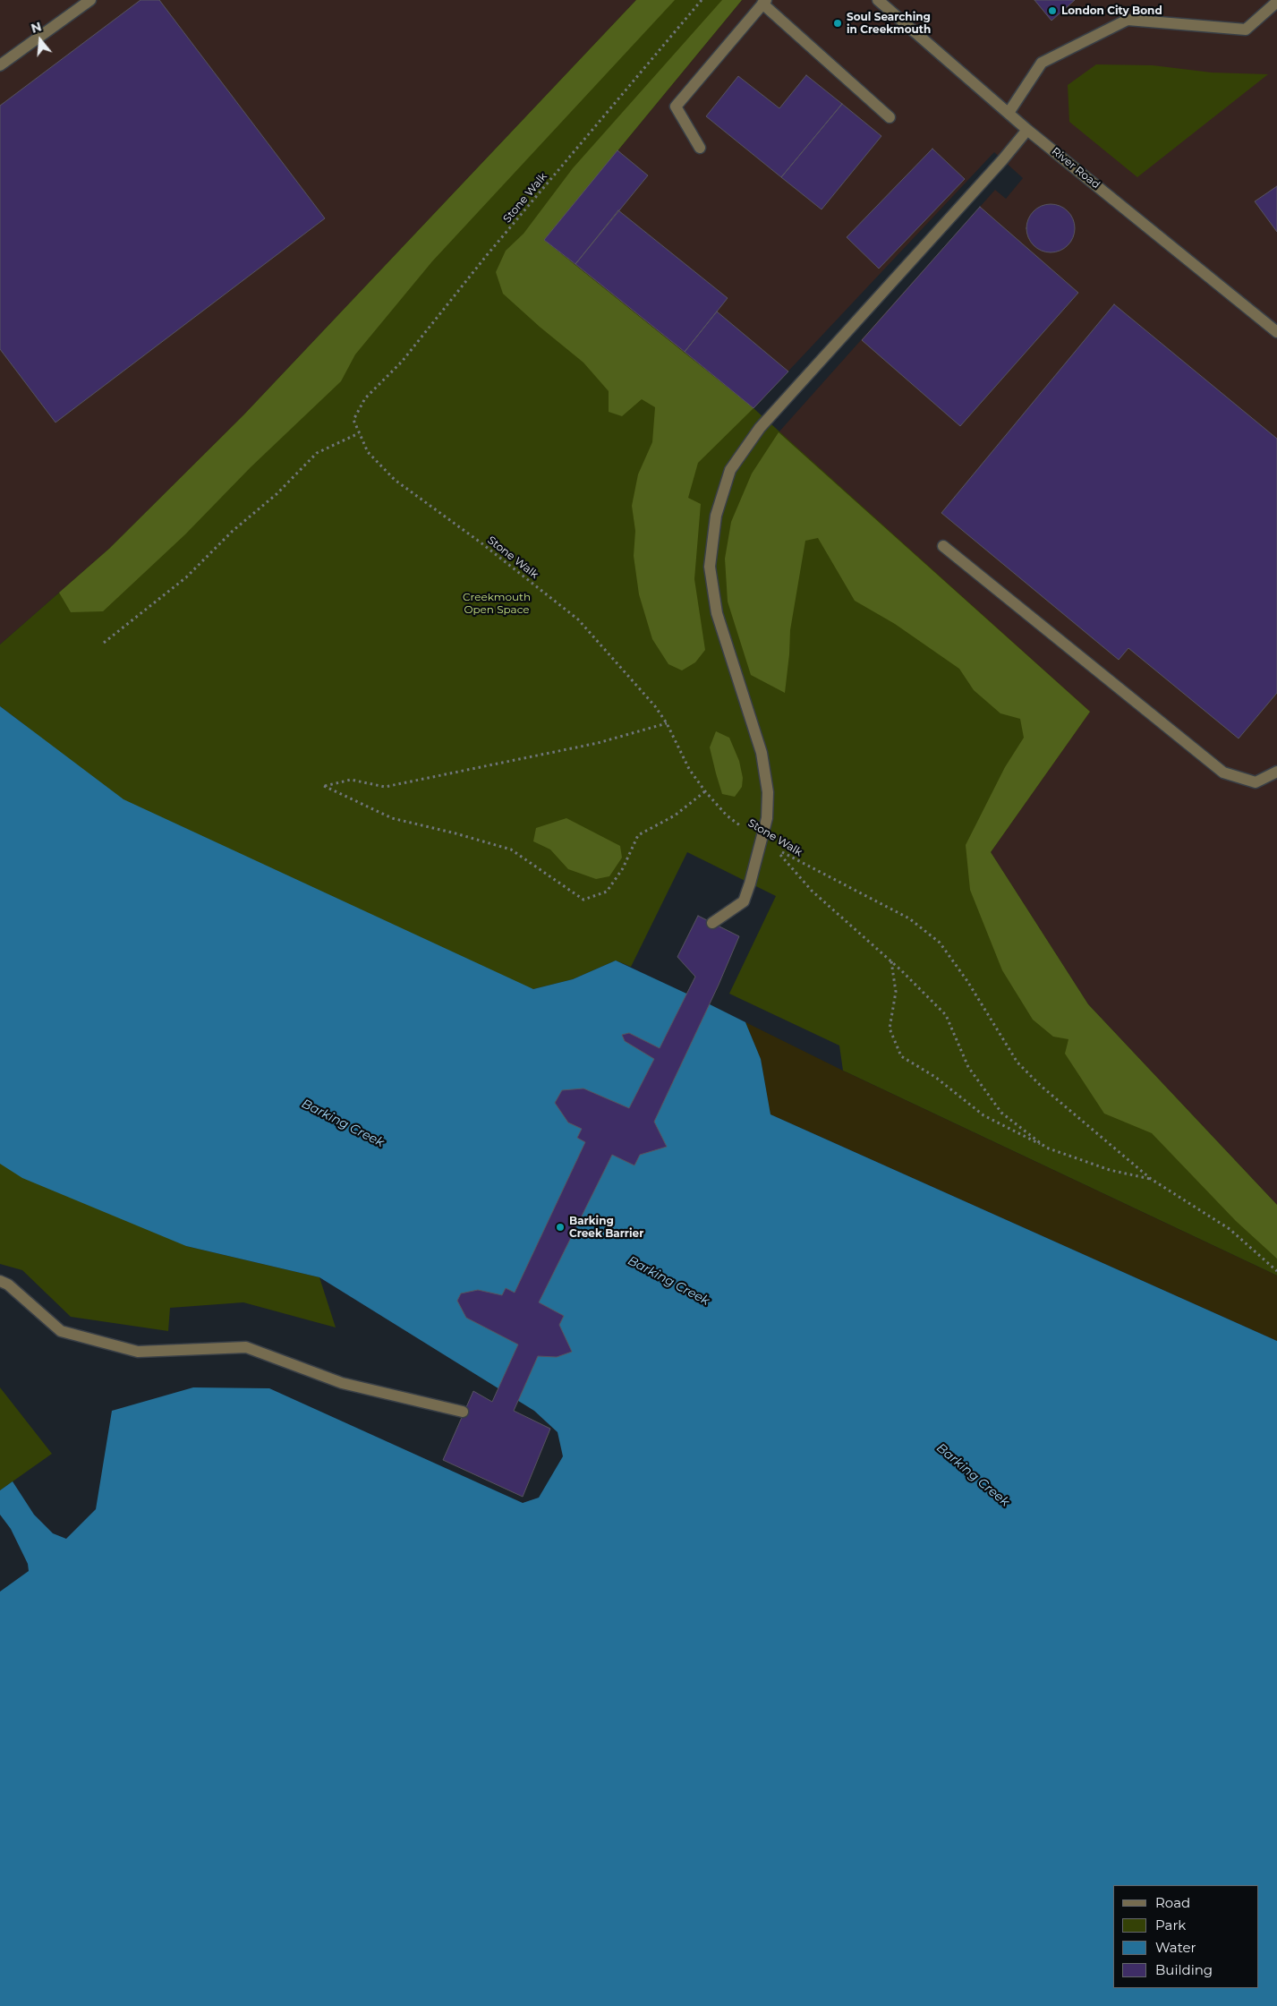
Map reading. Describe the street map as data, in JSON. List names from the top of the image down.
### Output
{
  "streets": {
    "street": ["River Road"],
    "path": ["Stone Walk"]
  },
  "water": ["Barking Creek"],
  "parks": ["Creekmouth Open Space"],
  "places": ["London City Bond", "Soul Searching in Creekmouth", "Barking Creek Barrier"],
  "legend": [
    "Road",
    "Park",
    "Water",
    "Building"
  ],
  "north": "top"
}
